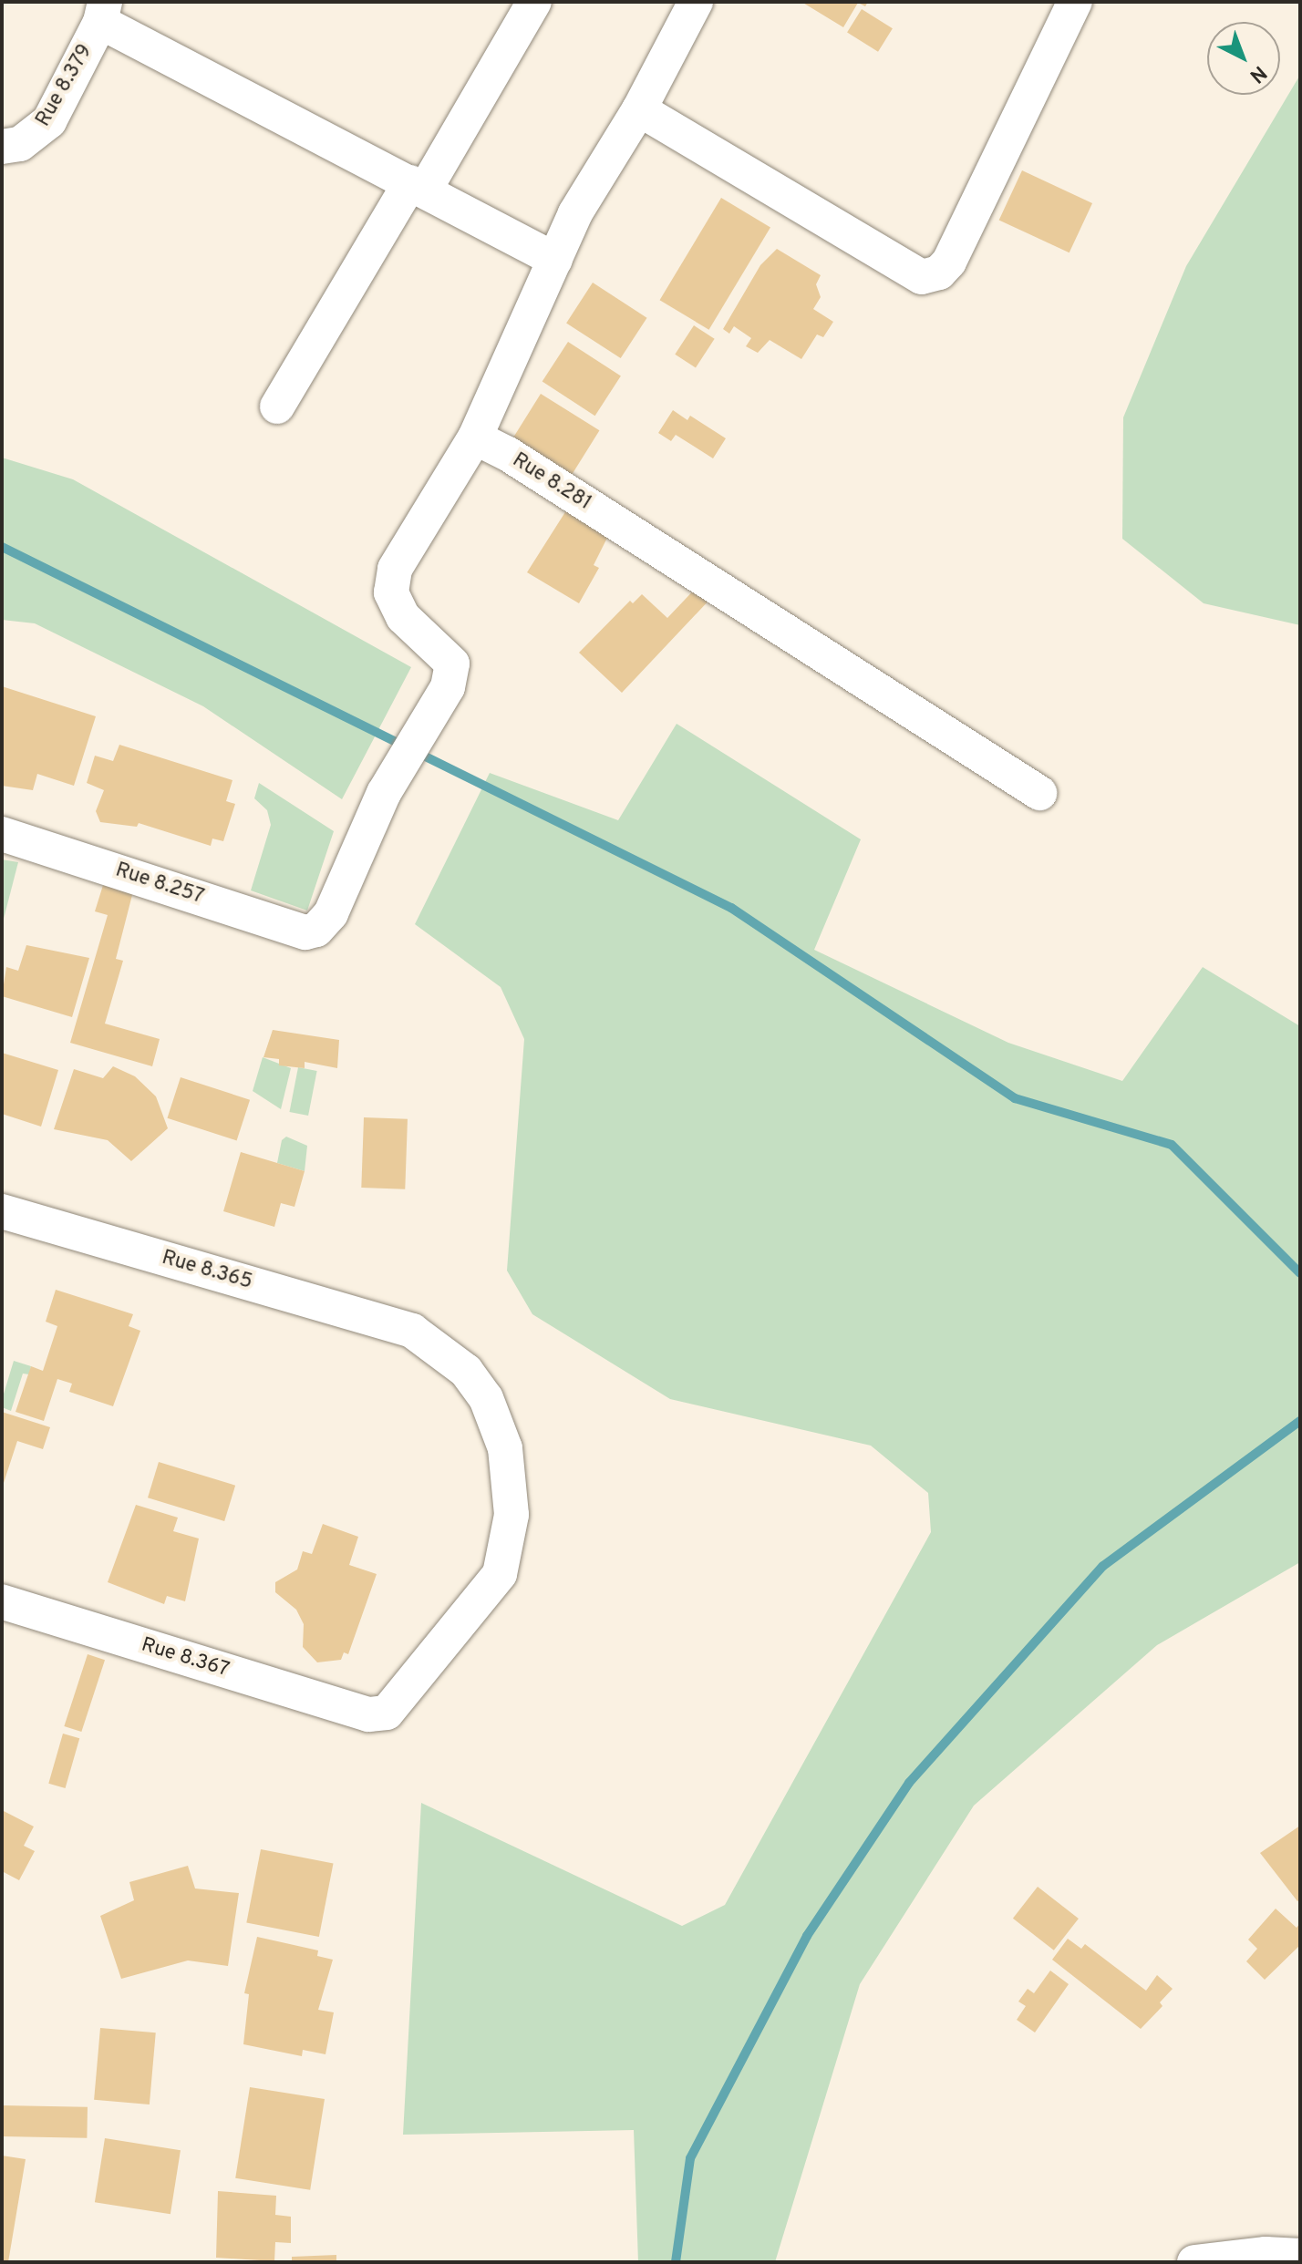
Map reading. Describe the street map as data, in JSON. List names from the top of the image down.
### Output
{
  "streets": {
    "street": [
      "Rue 8.379",
      "Rue 8.281",
      "Rue 8.257",
      "Rue 8.365",
      "Rue 8.367"
    ]
  },
  "crossings": [
    ["Rue 8.281", "Rue 8.257"],
    ["Rue 8.365", "Rue 8.367"]
  ],
  "north": "bottom right"
}
